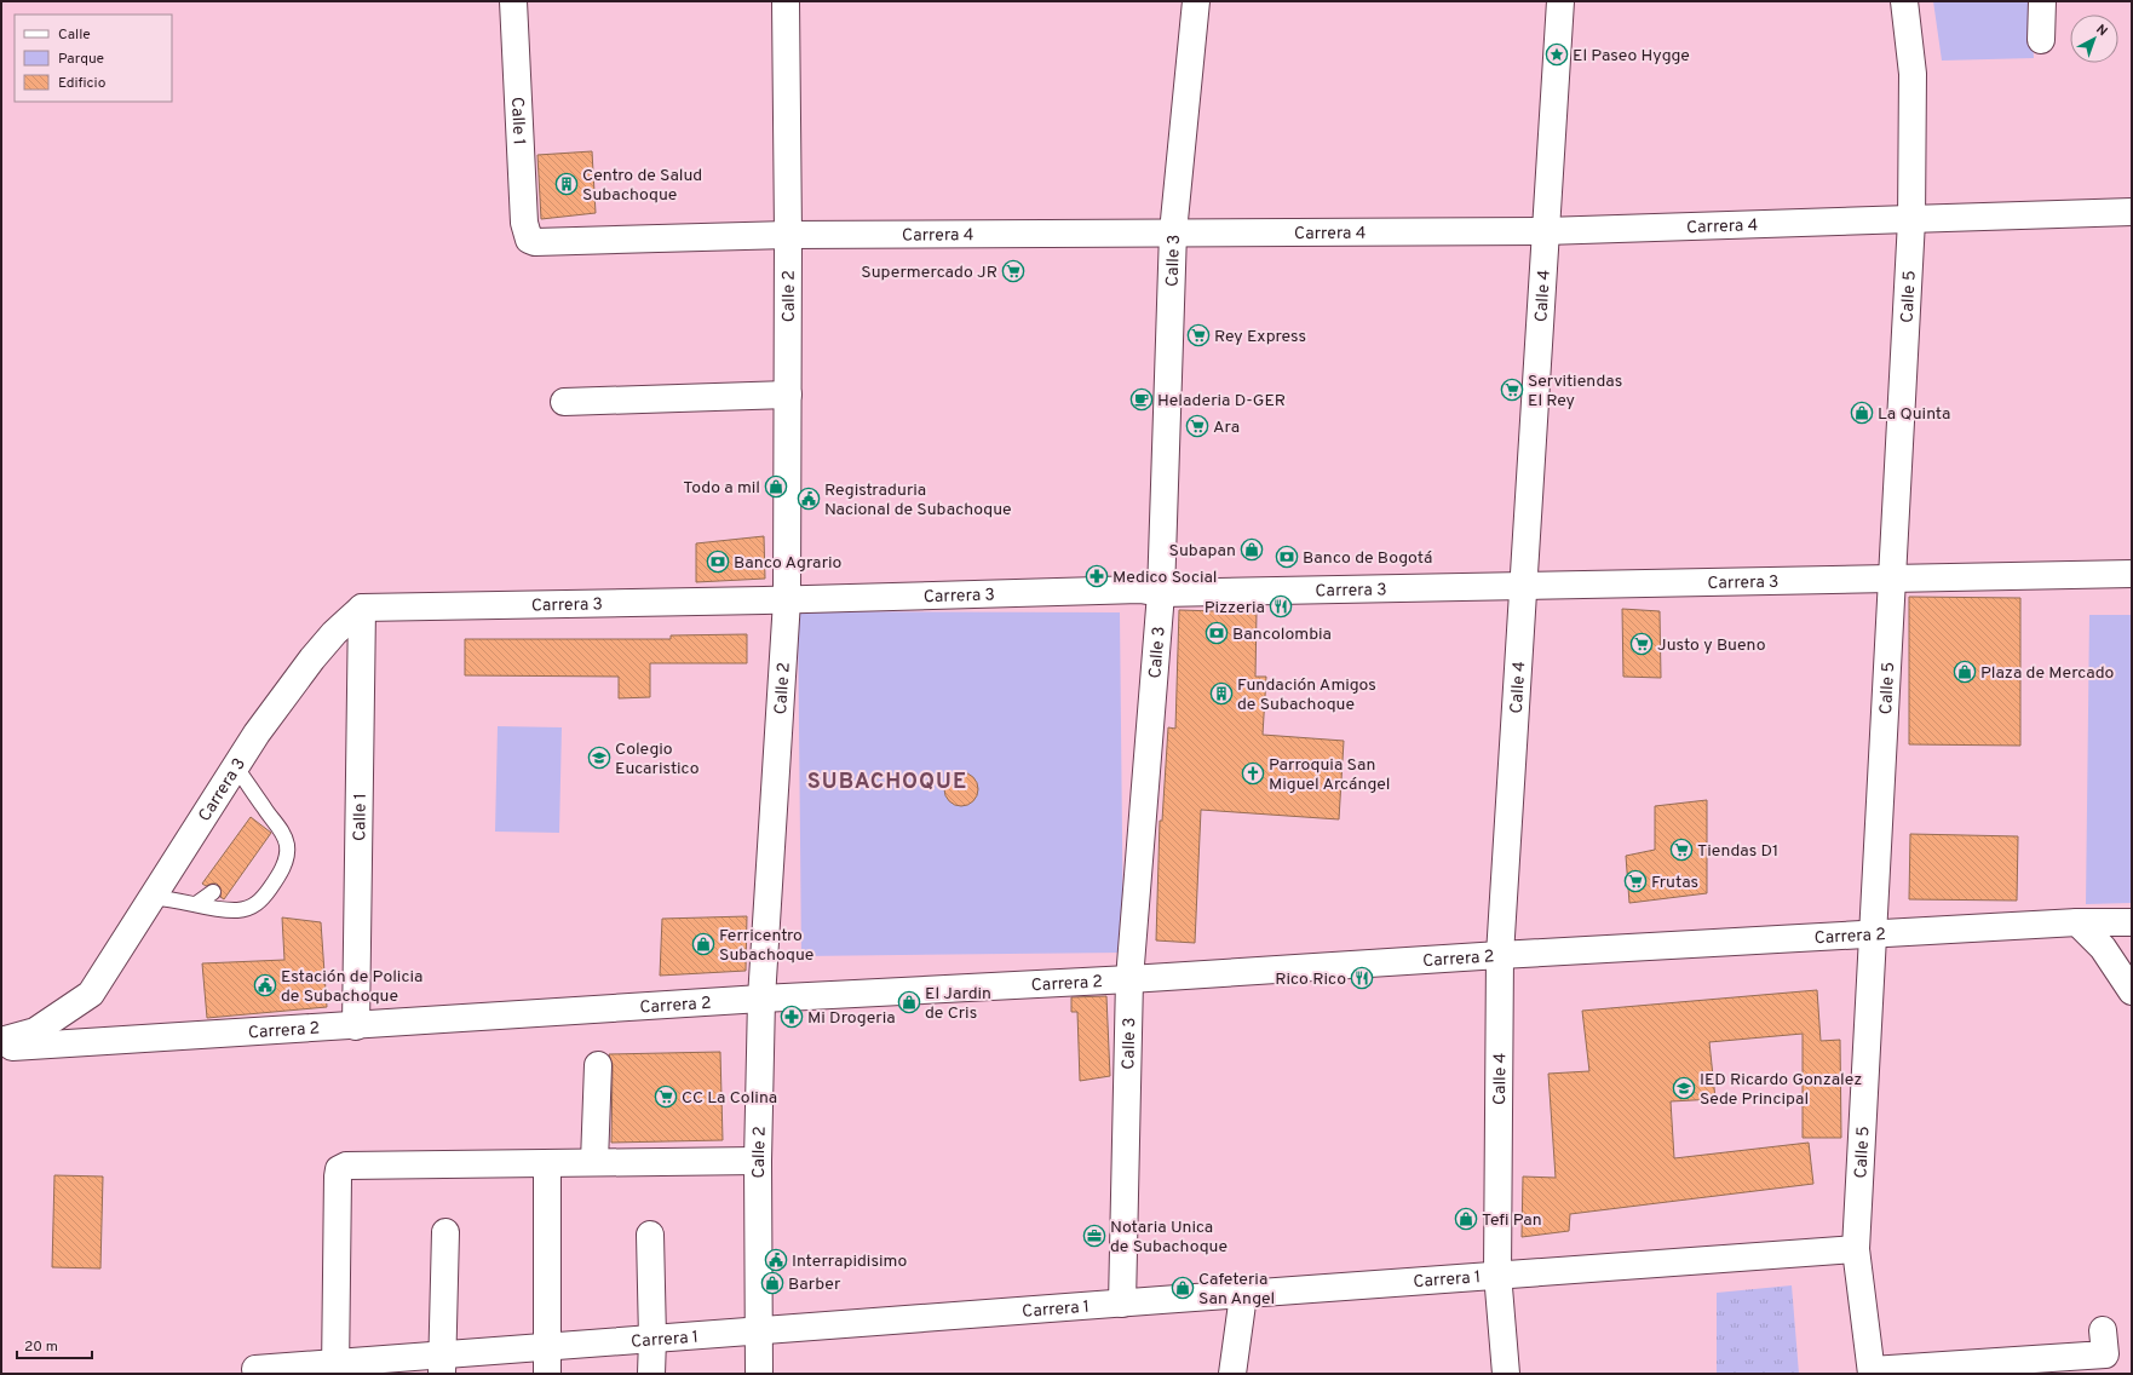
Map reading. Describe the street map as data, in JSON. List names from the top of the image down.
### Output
{
  "streets": {
    "street": [
      "Calle 1",
      "Carrera 4",
      "Calle 3",
      "Calle 2",
      "Calle 4",
      "Calle 5",
      "Carrera 3",
      "Carrera 2",
      "Carrera 1"
    ]
  },
  "crossings": [
    ["Calle 1", "Carrera 4"],
    ["Calle 1", "Carrera 3"],
    ["Calle 1", "Carrera 2"],
    ["Carrera 4", "Calle 3"],
    ["Carrera 4", "Calle 2"],
    ["Carrera 4", "Calle 4"],
    ["Carrera 4", "Calle 5"],
    ["Calle 3", "Carrera 3"],
    ["Calle 3", "Carrera 2"],
    ["Calle 3", "Carrera 1"],
    ["Calle 2", "Carrera 3"],
    ["Calle 2", "Carrera 2"],
    ["Calle 2", "Carrera 1"],
    ["Calle 4", "Carrera 3"],
    ["Calle 4", "Carrera 2"],
    ["Calle 4", "Carrera 1"],
    ["Calle 5", "Carrera 3"],
    ["Calle 5", "Carrera 2"],
    ["Calle 5", "Carrera 1"]
  ],
  "districts": ["SUBACHOQUE"],
  "places": {
    "place": ["El Paseo Hygge"],
    "building": ["Centro de Salud Subachoque", "Fundación Amigos de Subachoque"],
    "supermarket": [
      "Supermercado JR",
      "Rey Express",
      "Servitiendas El Rey",
      "Ara",
      "Justo y Bueno",
      "Tiendas D1",
      "Frutas",
      "CC La Colina"
    ],
    "cafe": ["Heladeria D-GER"],
    "shop": [
      "La Quinta",
      "Todo a mil",
      "Subapan",
      "Plaza de Mercado",
      "Ferricentro Subachoque",
      "El Jardin de Cris",
      "Tefi Pan",
      "Barber",
      "Cafeteria San Angel"
    ],
    "public building": ["Registraduria Nacional de Subachoque", "Estación de Policia de Subachoque", "Interrapidisimo"],
    "bank": ["Banco de Bogotá", "Banco Agrario", "Bancolombia"],
    "pharmacy": ["Medico Social", "Mi Drogeria"],
    "restaurant": ["Pizzeria", "Rico Rico"],
    "school or university": ["Colegio Eucaristico", "IED Ricardo Gonzalez Sede Principal"],
    "church": ["Parroquia San Miguel Arcángel"],
    "office": ["Notaria Unica de Subachoque"]
  },
  "legend": ["Calle", "Parque", "Edificio"],
  "scale_bar": "20 m",
  "north": "top right"
}
